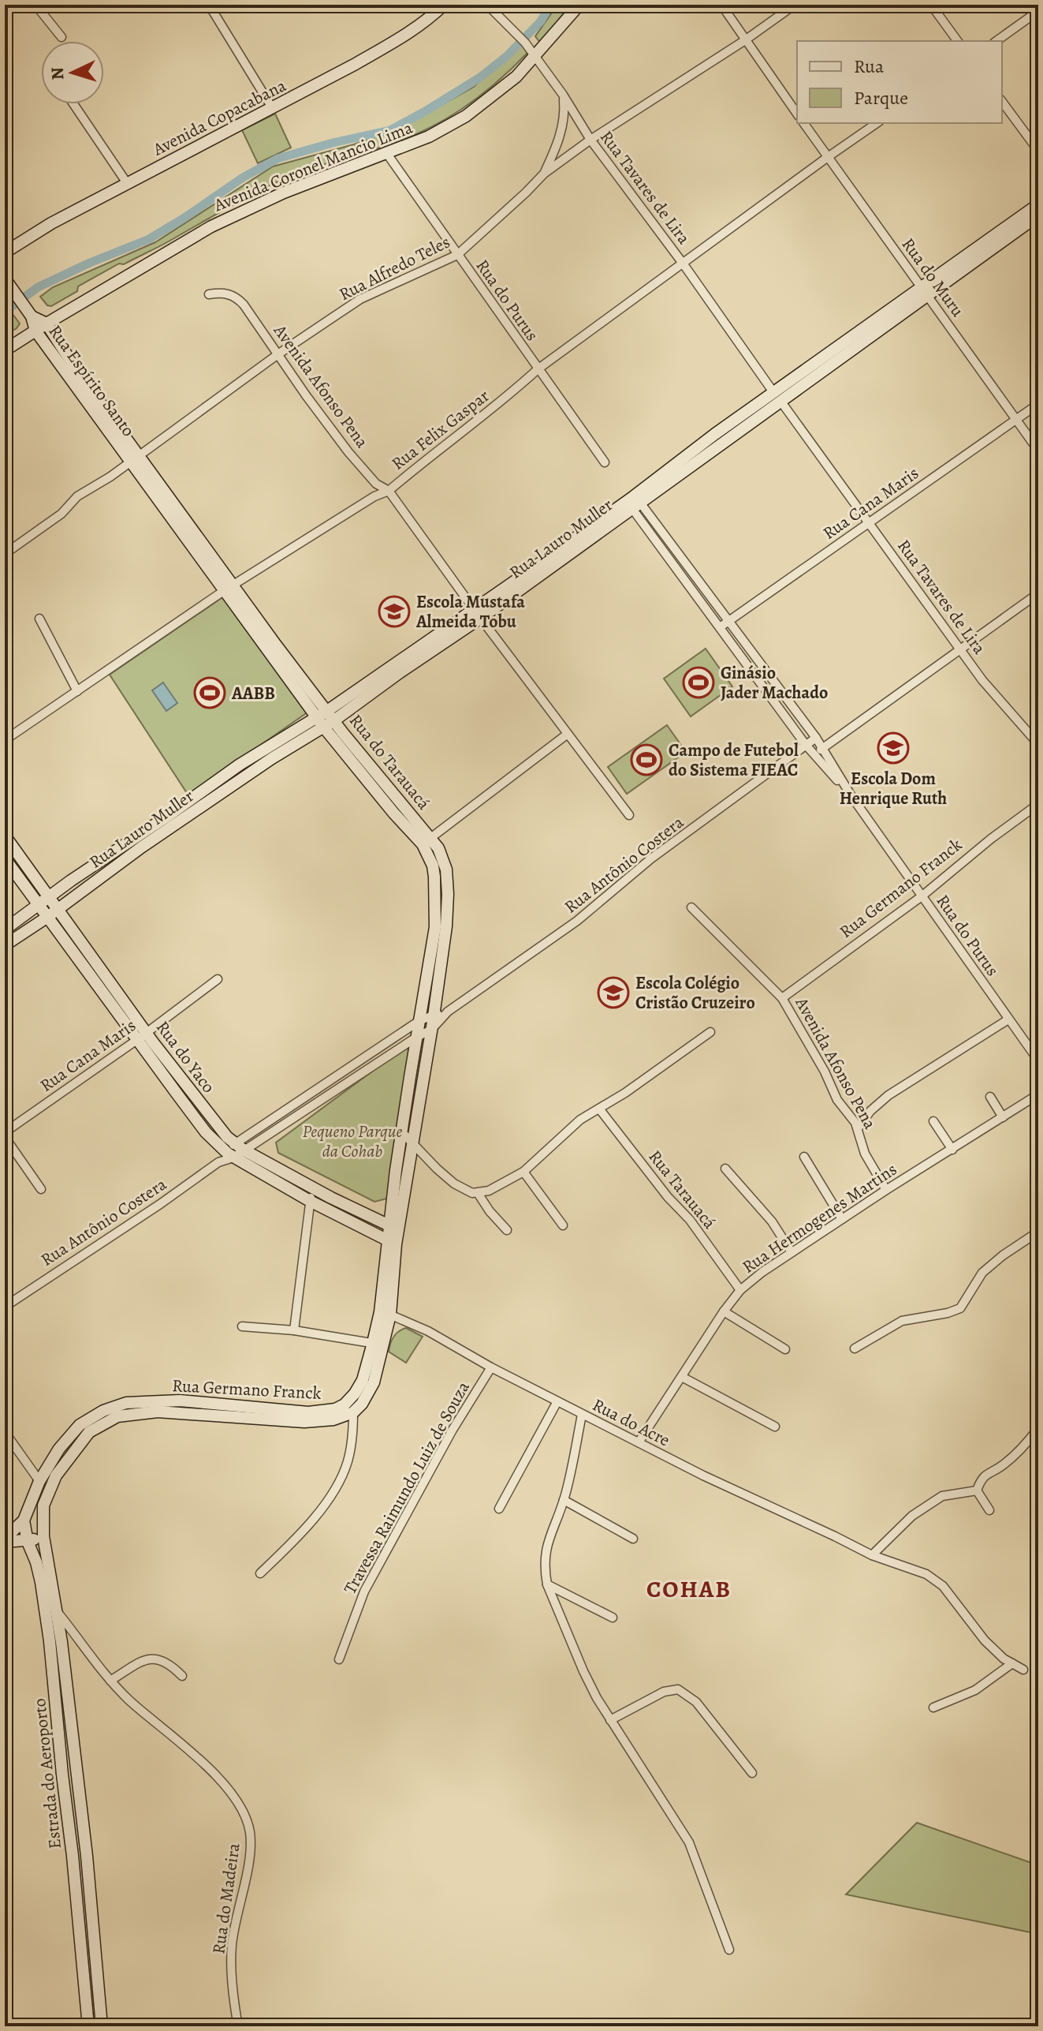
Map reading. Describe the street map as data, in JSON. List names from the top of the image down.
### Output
{
  "streets": {
    "main road": [
      "Avenida Copacabana",
      "Avenida Coronel Mancio Lima",
      "Rua Espírito Santo",
      "Rua Lauro Muller",
      "Rua do Tarauacá",
      "Rua Germano Franck",
      "Rua do Yaco",
      "Estrada do Aeroporto"
    ],
    "street": [
      "Rua Tavares de Lira",
      "Rua Alfredo Teles",
      "Rua do Muru",
      "Rua do Purus",
      "Avenida Afonso Pena",
      "Rua Felix Gaspar",
      "Rua Cana Maris",
      "Rua Antônio Costera",
      "Rua Tarauacá",
      "Rua Hermogenes Martins",
      "Rua do Acre",
      "Travessa Raimundo Luiz de Souza",
      "Rua do Madeira"
    ]
  },
  "crossings": [
    ["Avenida Coronel Mancio Lima", "Rua Tavares de Lira"],
    ["Avenida Coronel Mancio Lima", "Rua do Purus"],
    ["Avenida Coronel Mancio Lima", "Rua Espírito Santo"],
    ["Rua Tavares de Lira", "Rua Alfredo Teles"],
    ["Rua Tavares de Lira", "Rua Felix Gaspar"],
    ["Rua Tavares de Lira", "Rua Cana Maris"],
    ["Rua Tavares de Lira", "Rua Lauro Muller"],
    ["Rua Alfredo Teles", "Rua do Purus"],
    ["Rua Alfredo Teles", "Rua Espírito Santo"],
    ["Rua Alfredo Teles", "Avenida Afonso Pena"],
    ["Rua Alfredo Teles", "Rua do Tarauacá"],
    ["Rua do Muru", "Rua Felix Gaspar"],
    ["Rua do Muru", "Rua Cana Maris"],
    ["Rua do Muru", "Rua Lauro Muller"],
    ["Rua do Purus", "Rua Felix Gaspar"],
    ["Rua do Purus", "Rua Cana Maris"],
    ["Rua do Purus", "Rua Lauro Muller"],
    ["Rua do Purus", "Rua Antônio Costera"],
    ["Rua do Purus", "Rua Germano Franck"],
    ["Rua Espírito Santo", "Rua do Tarauacá"],
    ["Avenida Afonso Pena", "Rua Felix Gaspar"],
    ["Avenida Afonso Pena", "Rua Lauro Muller"],
    ["Avenida Afonso Pena", "Rua Germano Franck"],
    ["Avenida Afonso Pena", "Rua Hermogenes Martins"],
    ["Rua Felix Gaspar", "Rua do Tarauacá"],
    ["Rua Cana Maris", "Rua do Yaco"],
    ["Rua Lauro Muller", "Rua do Tarauacá"],
    ["Rua Lauro Muller", "Rua do Yaco"],
    ["Rua do Tarauacá", "Rua Antônio Costera"],
    ["Rua do Tarauacá", "Rua Germano Franck"],
    ["Rua Antônio Costera", "Rua do Yaco"],
    ["Rua Germano Franck", "Rua do Yaco"],
    ["Rua Germano Franck", "Rua do Acre"],
    ["Rua Germano Franck", "Estrada do Aeroporto"],
    ["Rua Tarauacá", "Rua Hermogenes Martins"],
    ["Rua Hermogenes Martins", "Rua do Acre"],
    ["Rua do Acre", "Travessa Raimundo Luiz de Souza"],
    ["Estrada do Aeroporto", "Rua do Madeira"]
  ],
  "districts": ["COHAB"],
  "parks": ["Pequeno Parque da Cohab"],
  "places": {
    "school or university": ["Escola Mustafa Almeida Tobu", "Escola Dom Henrique Ruth", "Escola Colégio Cristão Cruzeiro"],
    "sports": ["Ginásio Jader Machado", "AABB", "Campo de Futebol do Sistema FIEAC"]
  },
  "legend": ["Rua", "Parque"],
  "north": "left"
}
